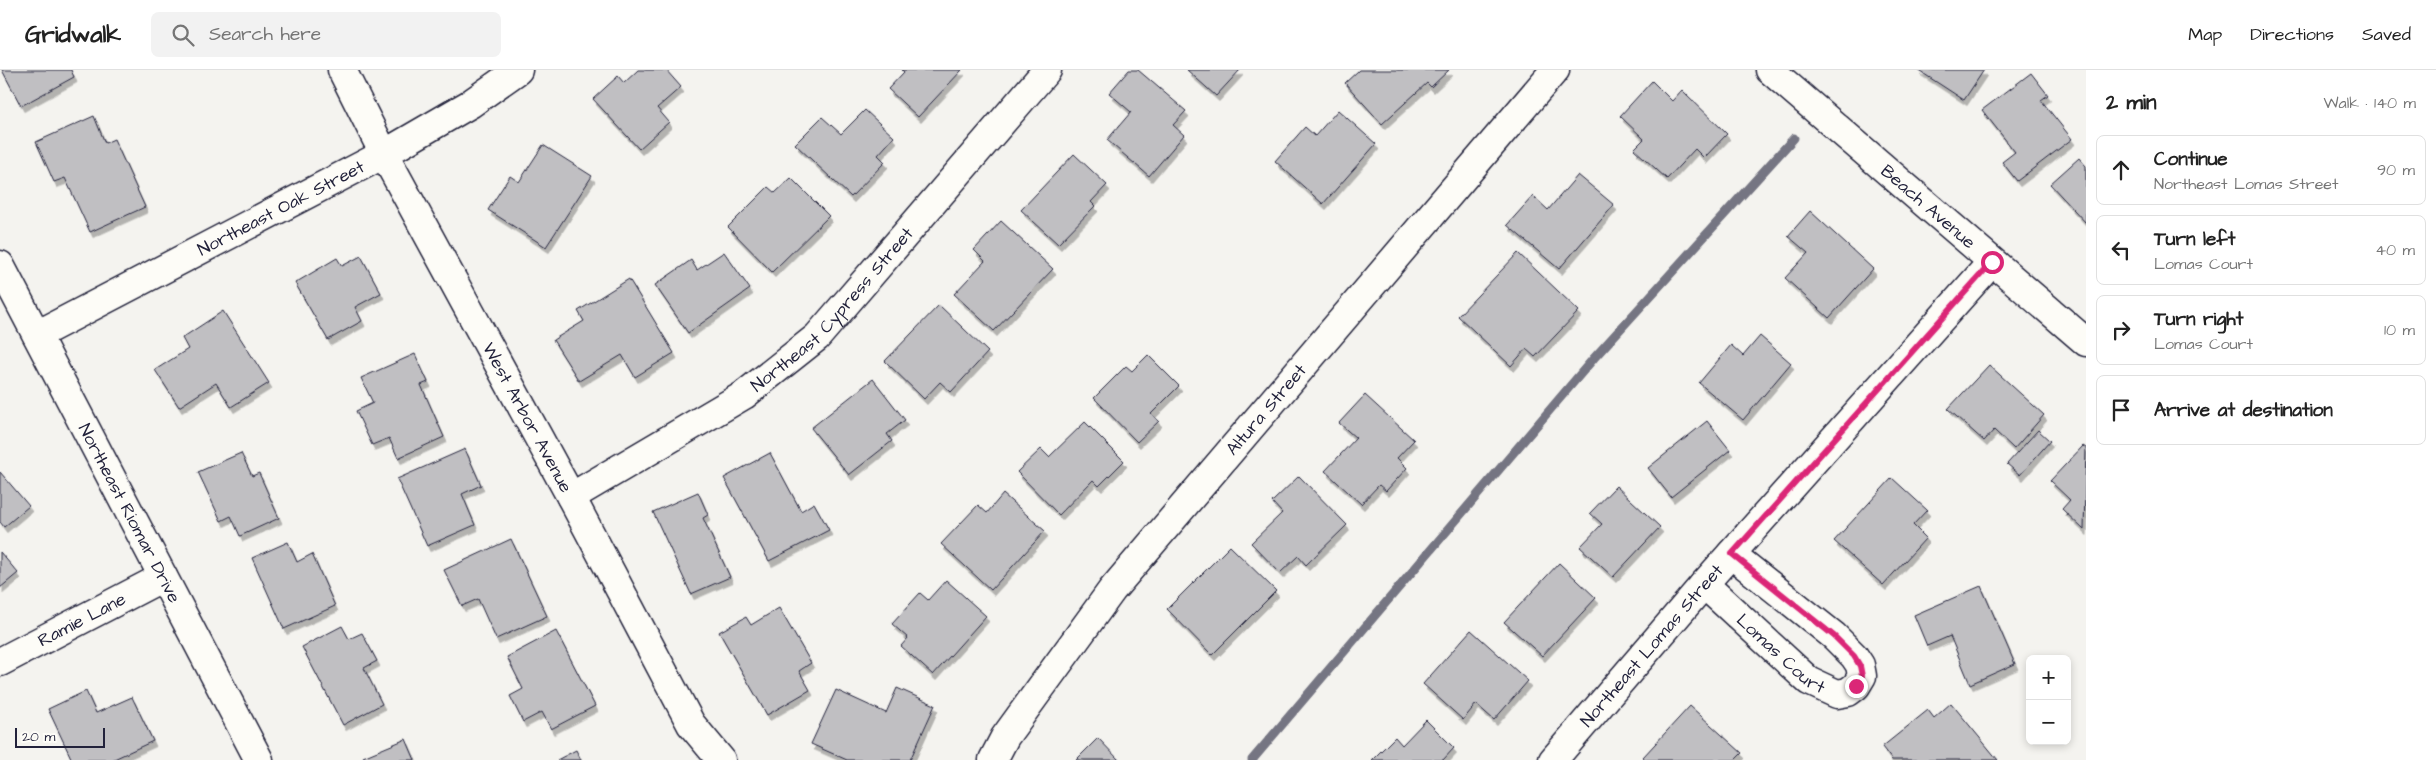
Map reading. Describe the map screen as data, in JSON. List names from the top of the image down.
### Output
{
  "streets": {
    "street": [
      "Beach Avenue",
      "Northeast Oak Street",
      "Northeast Cypress Street",
      "Altura Street",
      "West Arbor Avenue",
      "Northeast Riomar Drive",
      "Ramie Lane",
      "Northeast Lomas Street",
      "Lomas Court"
    ]
  },
  "crossings": [
    ["Beach Avenue", "Northeast Lomas Street"],
    ["Northeast Oak Street", "West Arbor Avenue"],
    ["Northeast Oak Street", "Northeast Riomar Drive"],
    ["Northeast Cypress Street", "West Arbor Avenue"],
    ["Northeast Riomar Drive", "Ramie Lane"],
    ["Northeast Lomas Street", "Lomas Court"]
  ],
  "scale_bar": "20 m",
  "page": {
    "header": "Gridwalk",
    "search": "Search here",
    "nav": ["Map", "Directions", "Saved"],
    "heading": ["2 min", "Walk · 140 m"],
    "list": [
      ["Continue", "Northeast Lomas Street", "90 m"],
      ["Turn left", "Lomas Court", "40 m"],
      ["Turn right", "Lomas Court", "10 m"],
      "Arrive at destination"
    ],
    "map_buttons": ["+", "−"],
    "scale": "20 m"
  }
}
